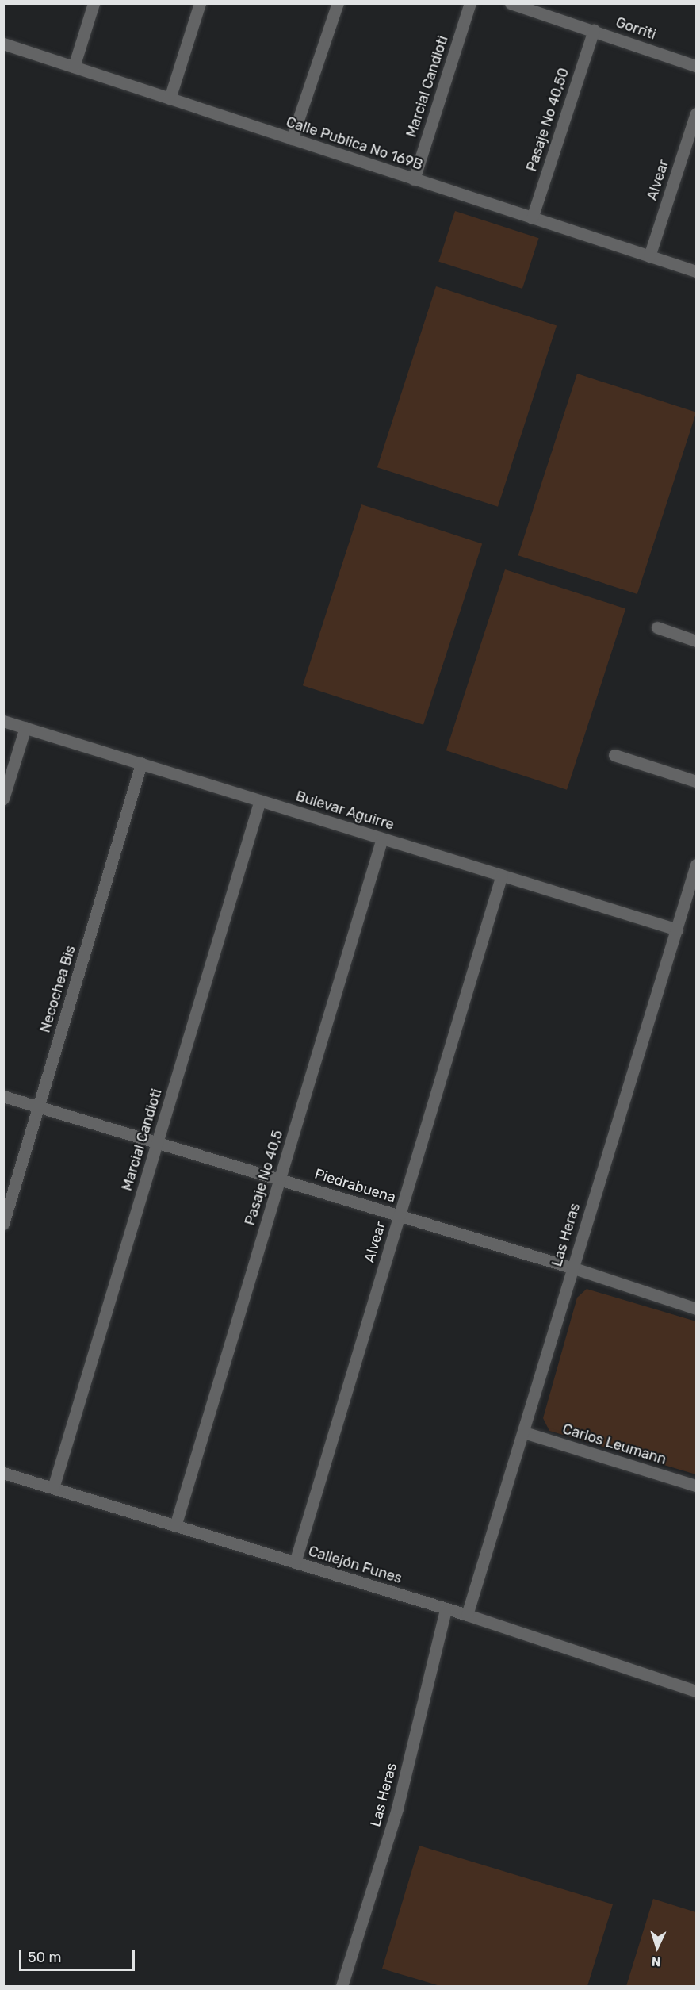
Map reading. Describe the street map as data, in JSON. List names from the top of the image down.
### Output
{
  "streets": {
    "street": [
      "Gorriti",
      "Marcial Candioti",
      "Pasaje No 40,50",
      "Calle Publica No 169B",
      "Alvear",
      "Bulevar Aguirre",
      "Necochea Bis",
      "Pasaje No 40,5",
      "Piedrabuena",
      "Las Heras",
      "Carlos Leumann",
      "Callejón Funes"
    ]
  },
  "crossings": [
    ["Gorriti", "Pasaje No 40,50"],
    ["Marcial Candioti", "Calle Publica No 169B"],
    ["Marcial Candioti", "Bulevar Aguirre"],
    ["Marcial Candioti", "Piedrabuena"],
    ["Marcial Candioti", "Callejón Funes"],
    ["Pasaje No 40,50", "Calle Publica No 169B"],
    ["Calle Publica No 169B", "Alvear"],
    ["Alvear", "Bulevar Aguirre"],
    ["Alvear", "Piedrabuena"],
    ["Alvear", "Callejón Funes"],
    ["Bulevar Aguirre", "Necochea Bis"],
    ["Bulevar Aguirre", "Pasaje No 40,5"],
    ["Bulevar Aguirre", "Las Heras"],
    ["Necochea Bis", "Piedrabuena"],
    ["Pasaje No 40,5", "Piedrabuena"],
    ["Pasaje No 40,5", "Callejón Funes"],
    ["Piedrabuena", "Las Heras"],
    ["Las Heras", "Carlos Leumann"],
    ["Las Heras", "Callejón Funes"]
  ],
  "scale_bar": "50 m",
  "north": "bottom"
}
